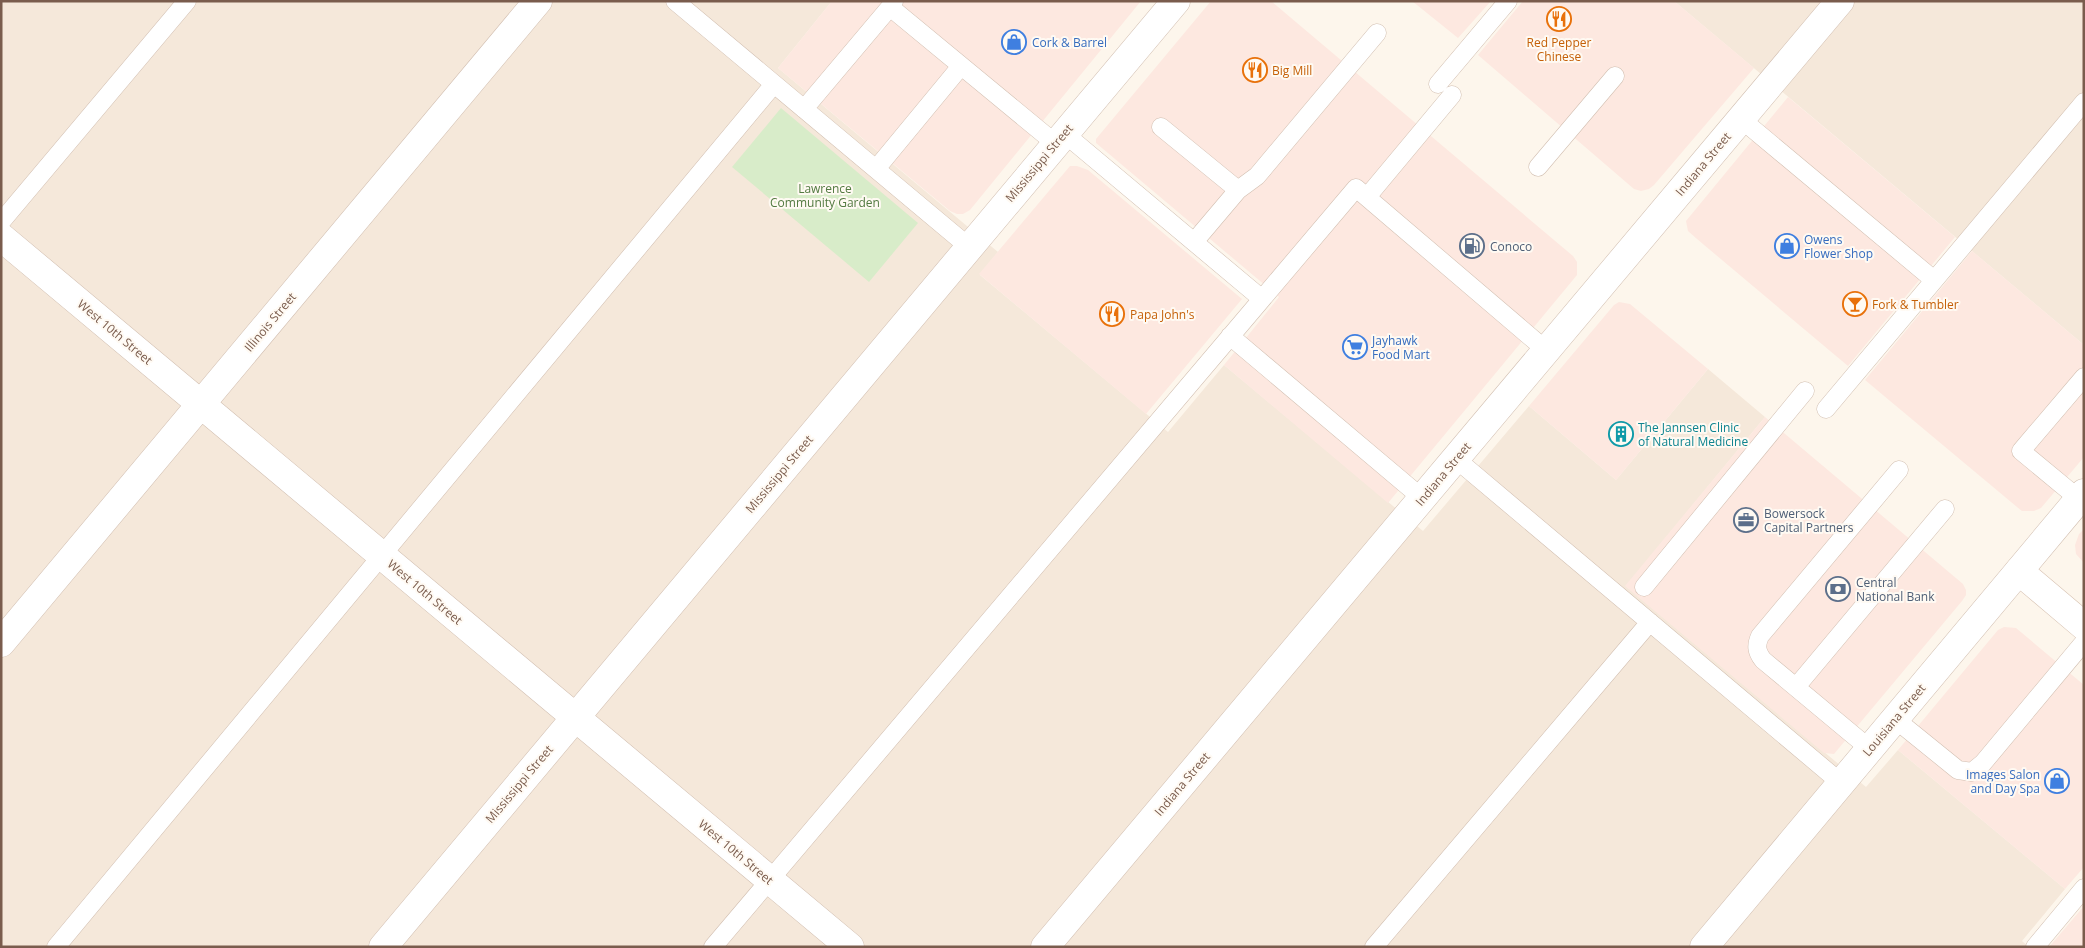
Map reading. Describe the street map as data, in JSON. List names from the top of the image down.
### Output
{
  "streets": {
    "street": [
      "Mississippi Street",
      "Indiana Street",
      "Illinois Street",
      "West 10th Street",
      "Louisiana Street"
    ]
  },
  "crossings": [
    ["Mississippi Street", "West 10th Street"],
    ["Illinois Street", "West 10th Street"]
  ],
  "parks": ["Lawrence Community Garden"],
  "places": {
    "restaurant": ["Red Pepper Chinese", "Big Mill", "Papa John's"],
    "shop": ["Cork & Barrel", "Owens Flower Shop", "Images Salon and Day Spa"],
    "fuel station": ["Conoco"],
    "bar": ["Fork & Tumbler"],
    "supermarket": ["Jayhawk Food Mart"],
    "building": ["The Jannsen Clinic of Natural Medicine"],
    "office": ["Bowersock Capital Partners"],
    "bank": ["Central National Bank"]
  }
}
